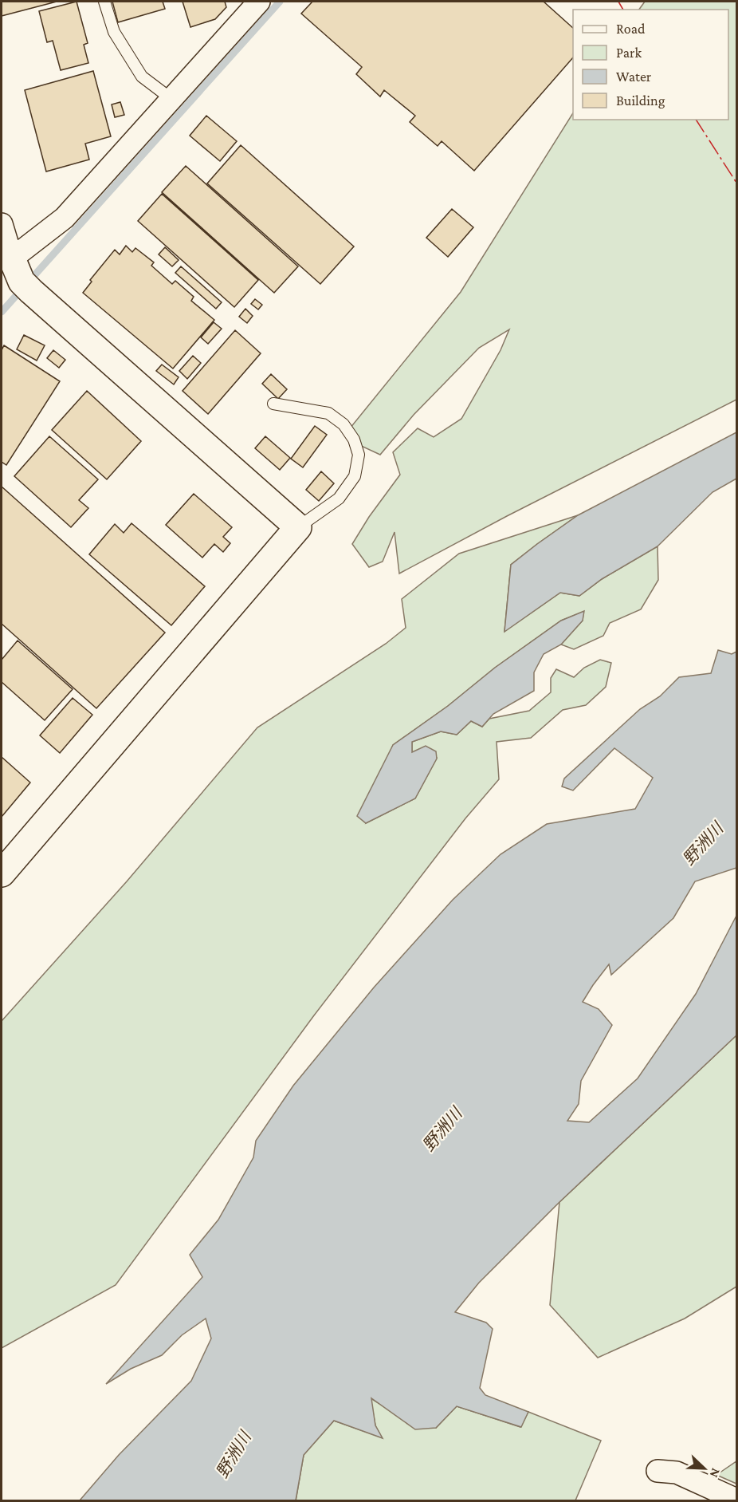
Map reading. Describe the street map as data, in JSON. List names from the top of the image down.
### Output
{
  "water": ["野洲川"],
  "legend": [
    "Road",
    "Park",
    "Water",
    "Building"
  ],
  "north": "bottom right"
}
